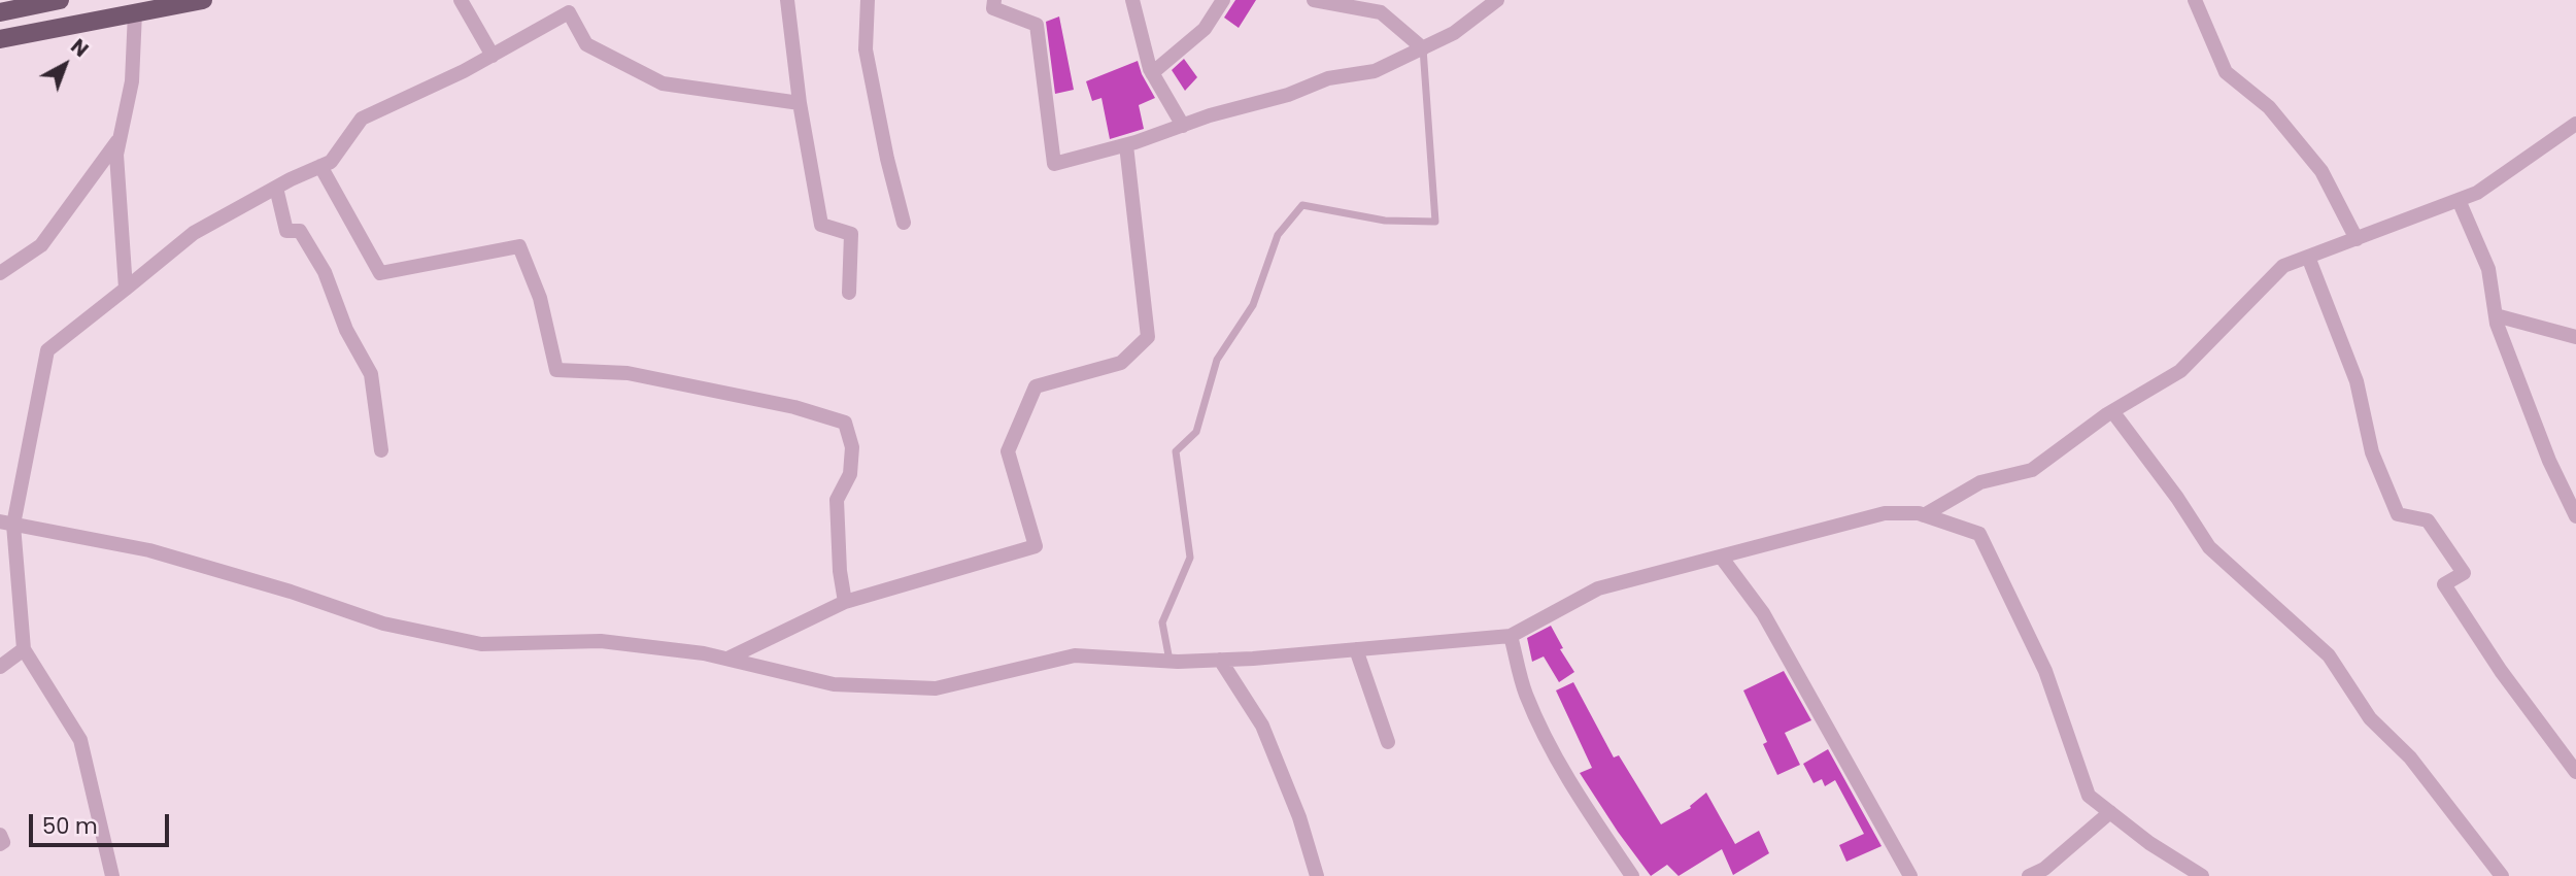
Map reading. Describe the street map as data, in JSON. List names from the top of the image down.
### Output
{
  "scale_bar": "50 m",
  "north": "top right"
}
